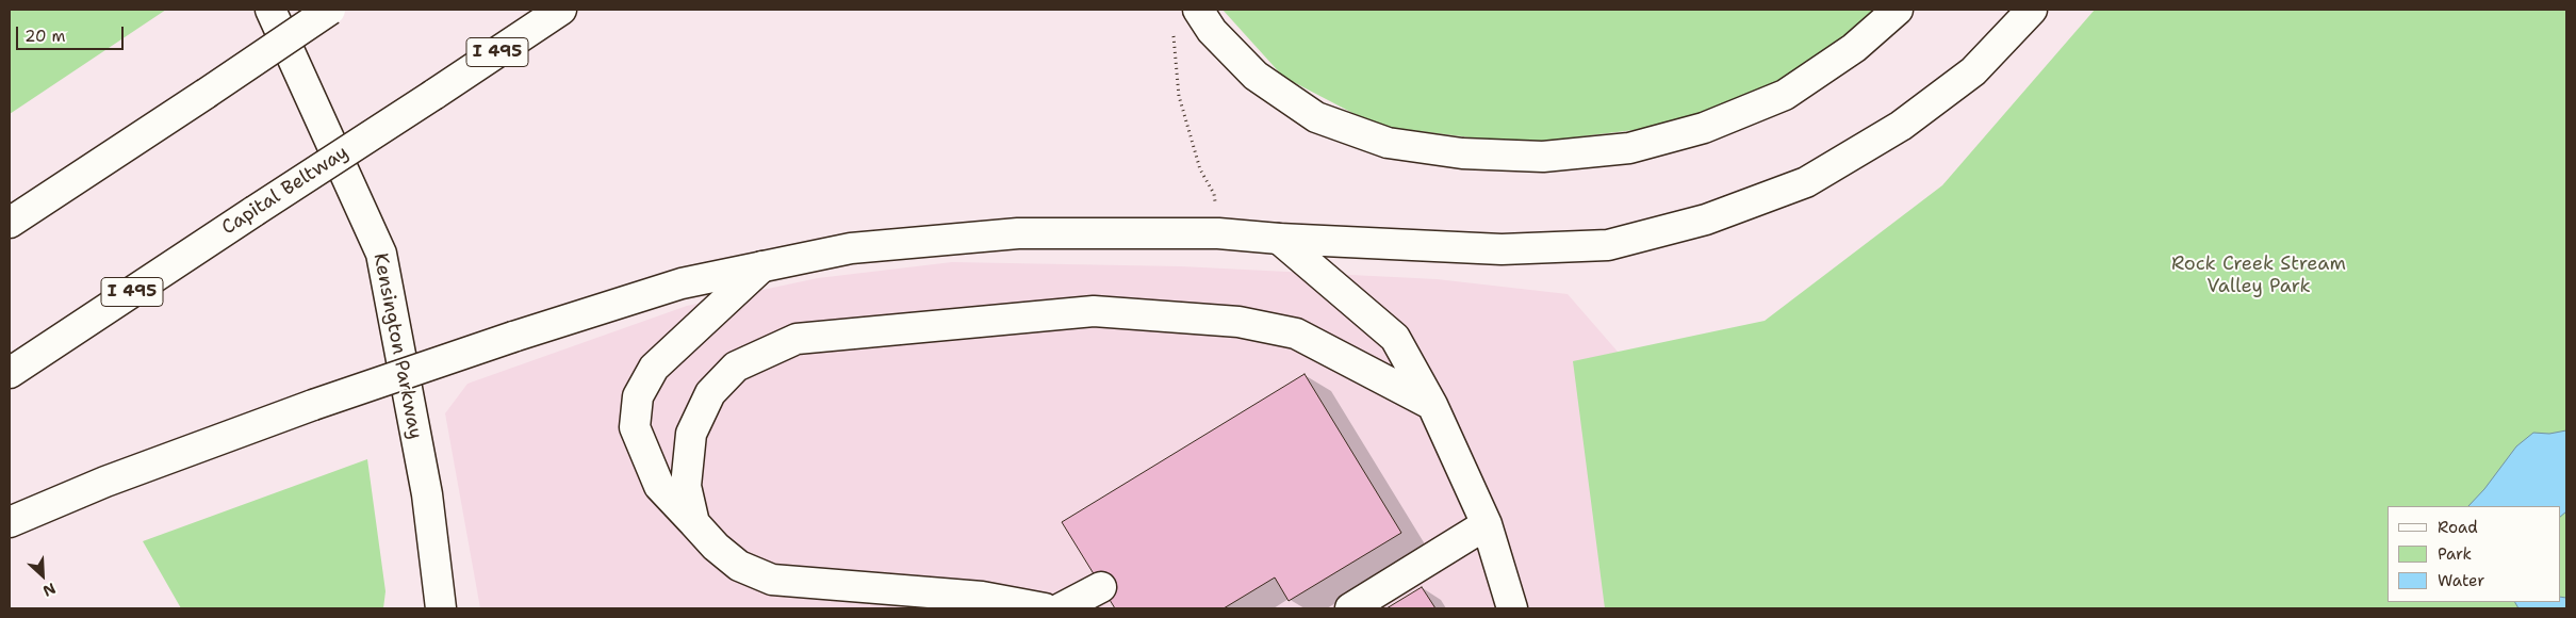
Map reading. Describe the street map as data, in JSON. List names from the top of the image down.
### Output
{
  "streets": {
    "main road": ["I 495", "Capital Beltway", "Kensington Parkway"]
  },
  "parks": ["Rock Creek Stream Valley Park"],
  "legend": ["Road", "Park", "Water"],
  "scale_bar": "20 m",
  "north": "bottom right"
}
